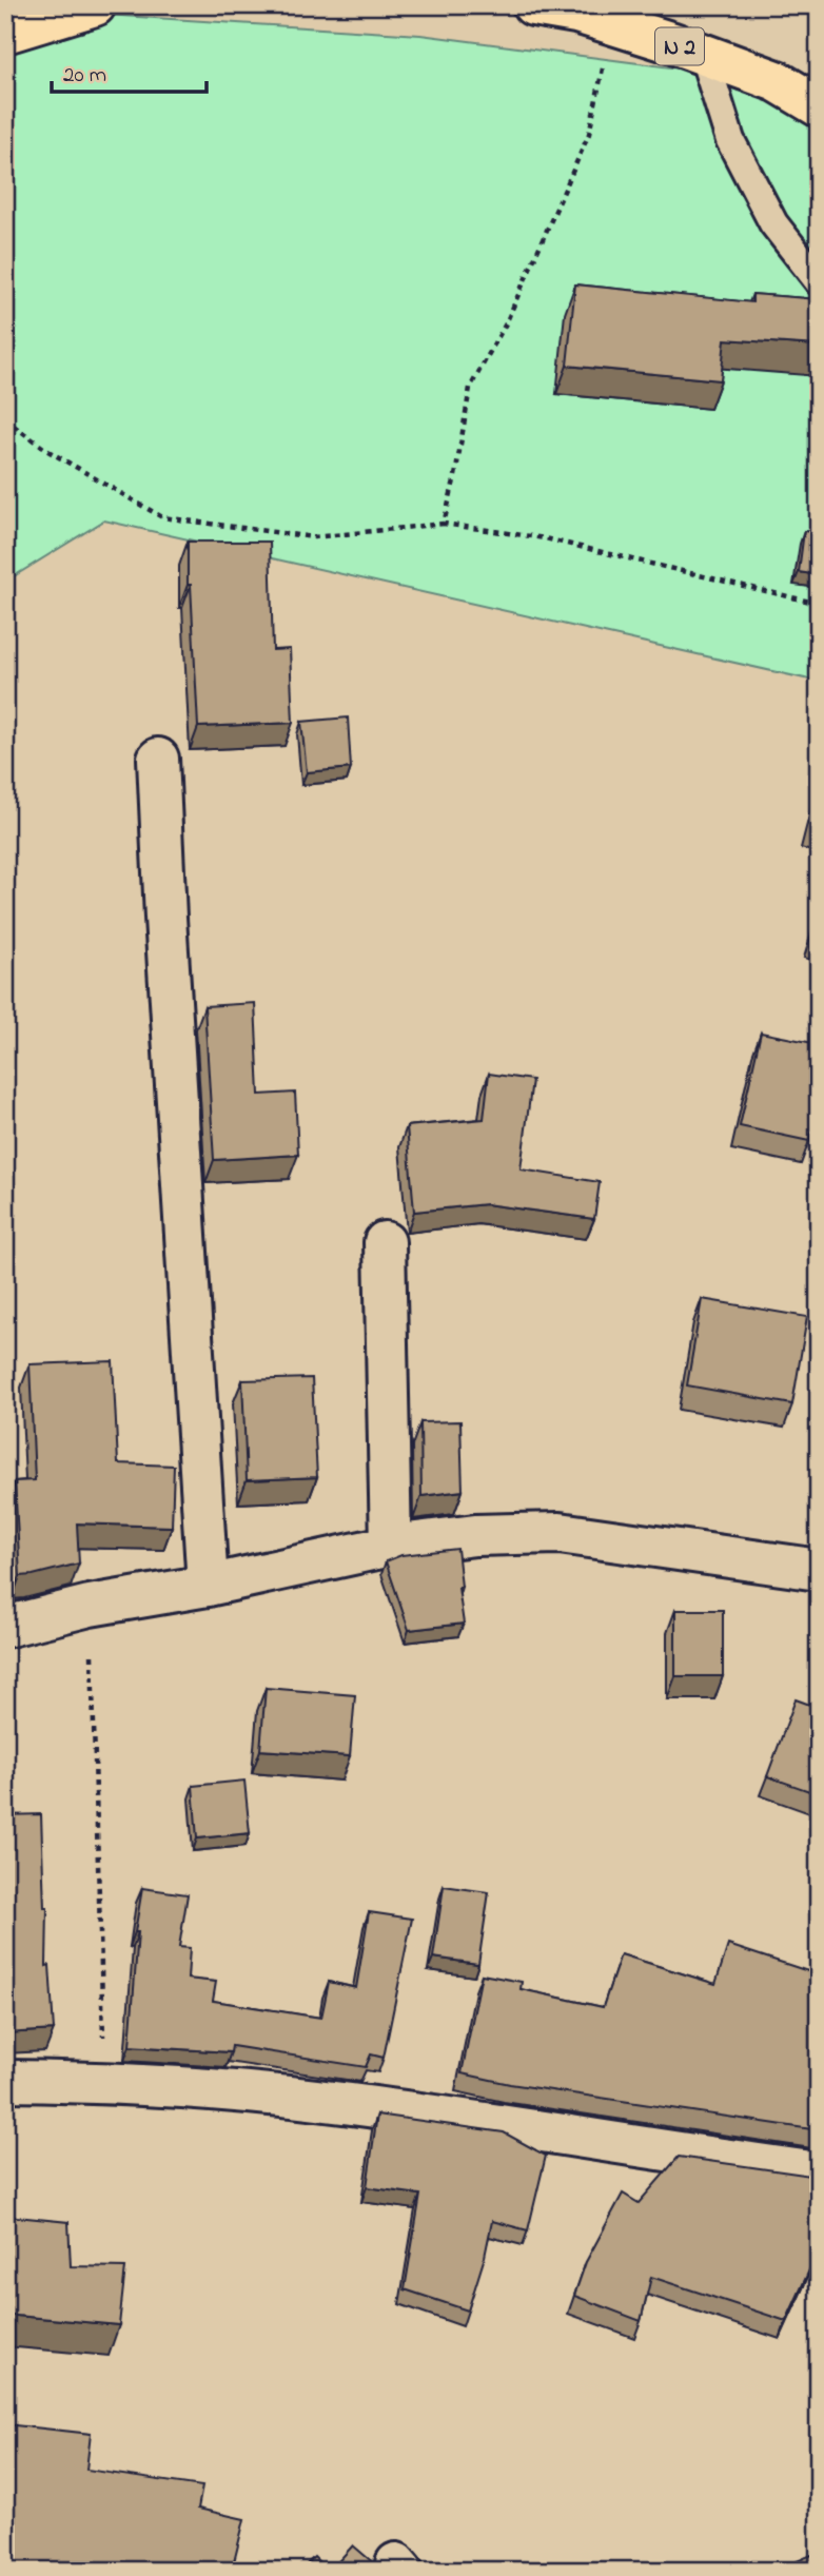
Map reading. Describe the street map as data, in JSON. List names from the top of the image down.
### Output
{
  "streets": {
    "main road": ["N 2"]
  },
  "scale_bar": "20 m"
}
